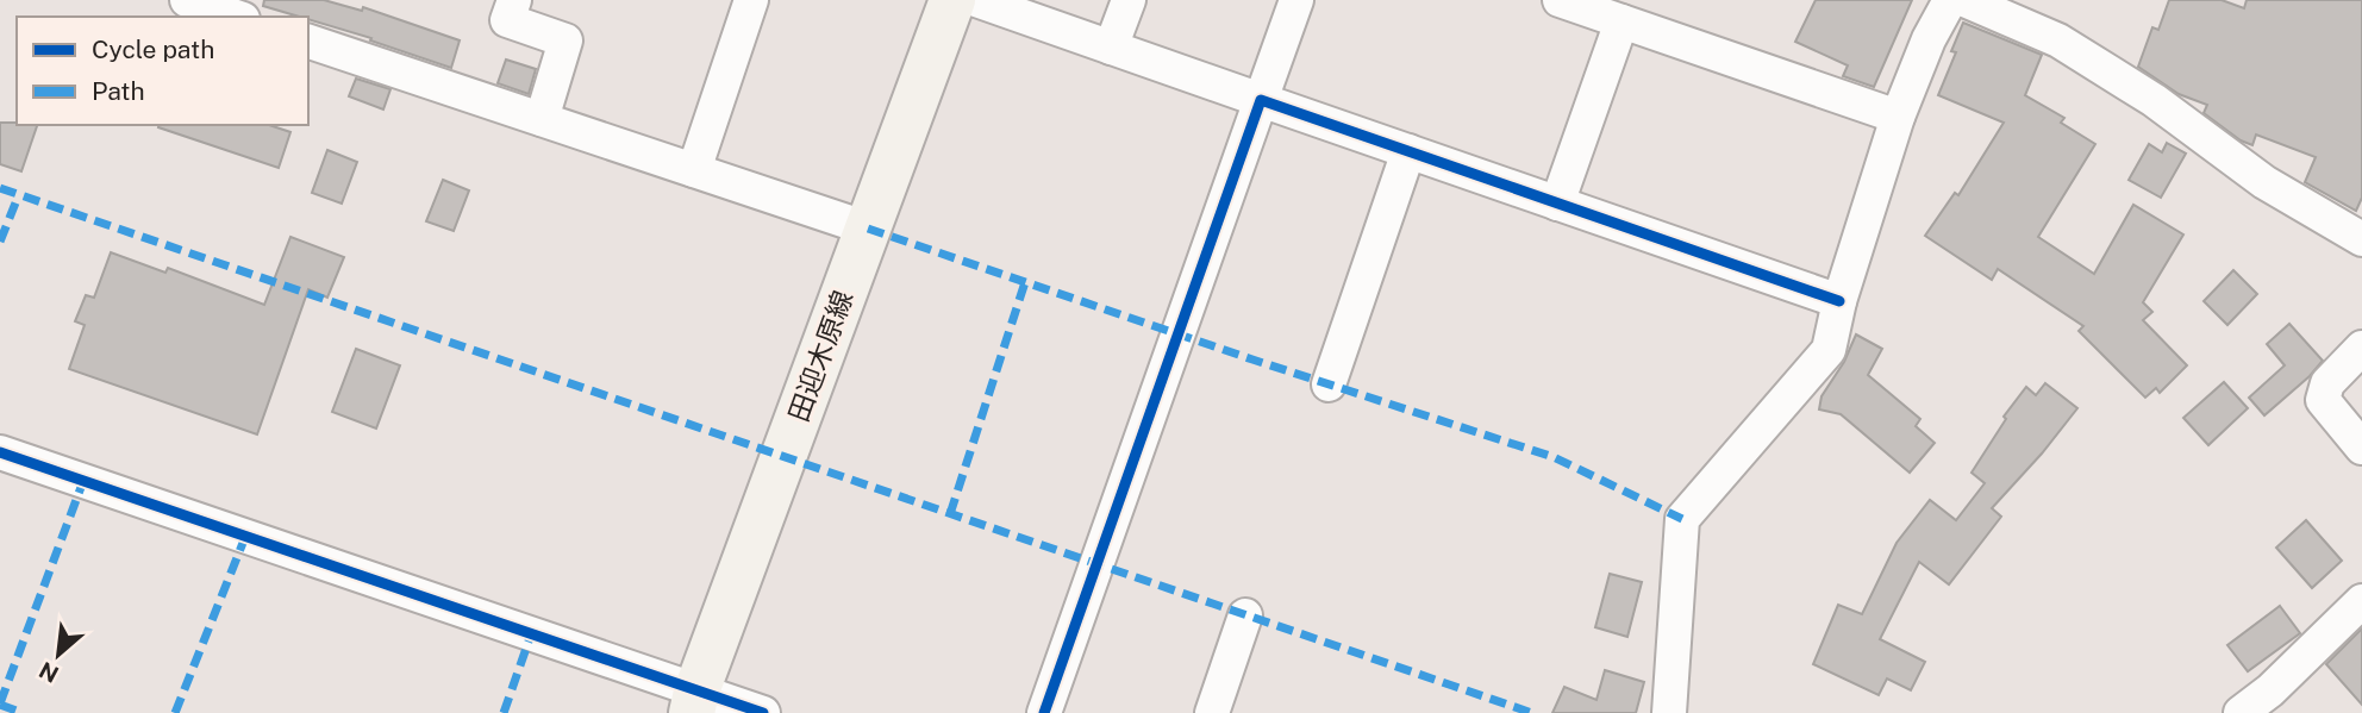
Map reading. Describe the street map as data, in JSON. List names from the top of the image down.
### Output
{
  "streets": {
    "main road": ["田迎木原線"]
  },
  "legend": ["Cycle path", "Path"],
  "north": "bottom left"
}
